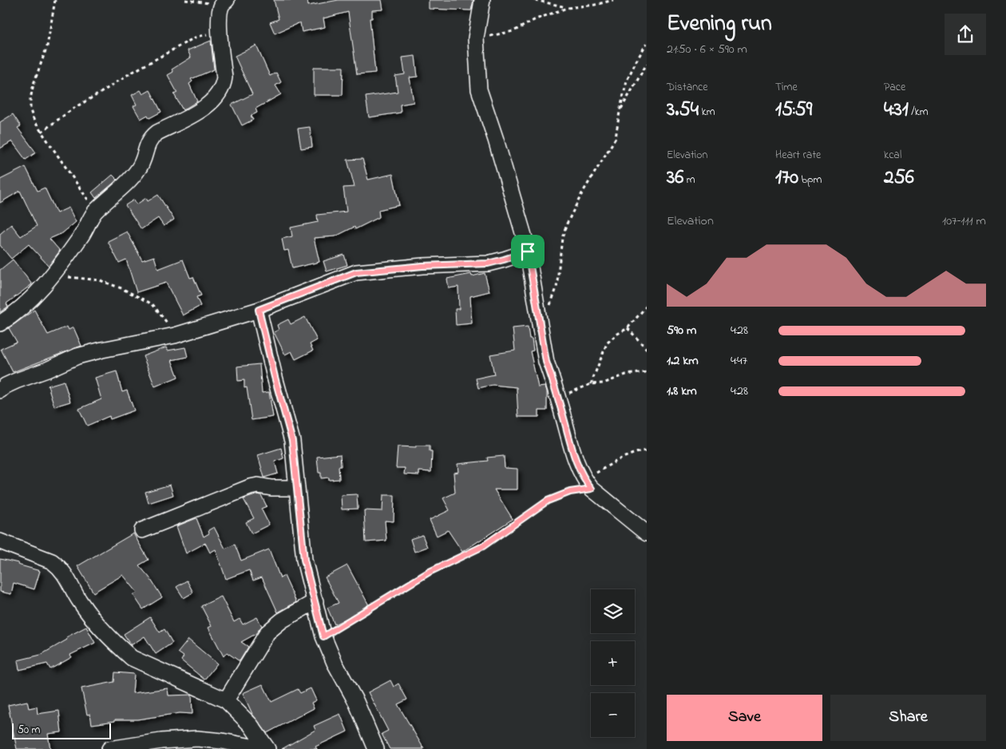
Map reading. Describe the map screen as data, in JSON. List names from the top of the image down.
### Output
{
  "scale_bar": "50 m",
  "page": {
    "heading": ["Evening run", "21:50 · 6 × 590 m"],
    "stats": [
      ["Distance", "3.54 km"],
      ["Time", "15:59"],
      ["Pace", "4:31 /km"],
      ["Elevation", "36 m"],
      ["Heart rate", "170 bpm"],
      ["kcal", "256"]
    ],
    "chart": ["Elevation", "107–111 m"],
    "list": [
      {
        "name": "590 m",
        "note": "4:28"
      },
      {
        "name": "1.2 km",
        "note": "4:47"
      },
      {
        "name": "1.8 km",
        "note": "4:28"
      }
    ],
    "map_buttons": ["+", "−"],
    "buttons": ["Save", "Share"],
    "scale": "50 m"
  }
}
